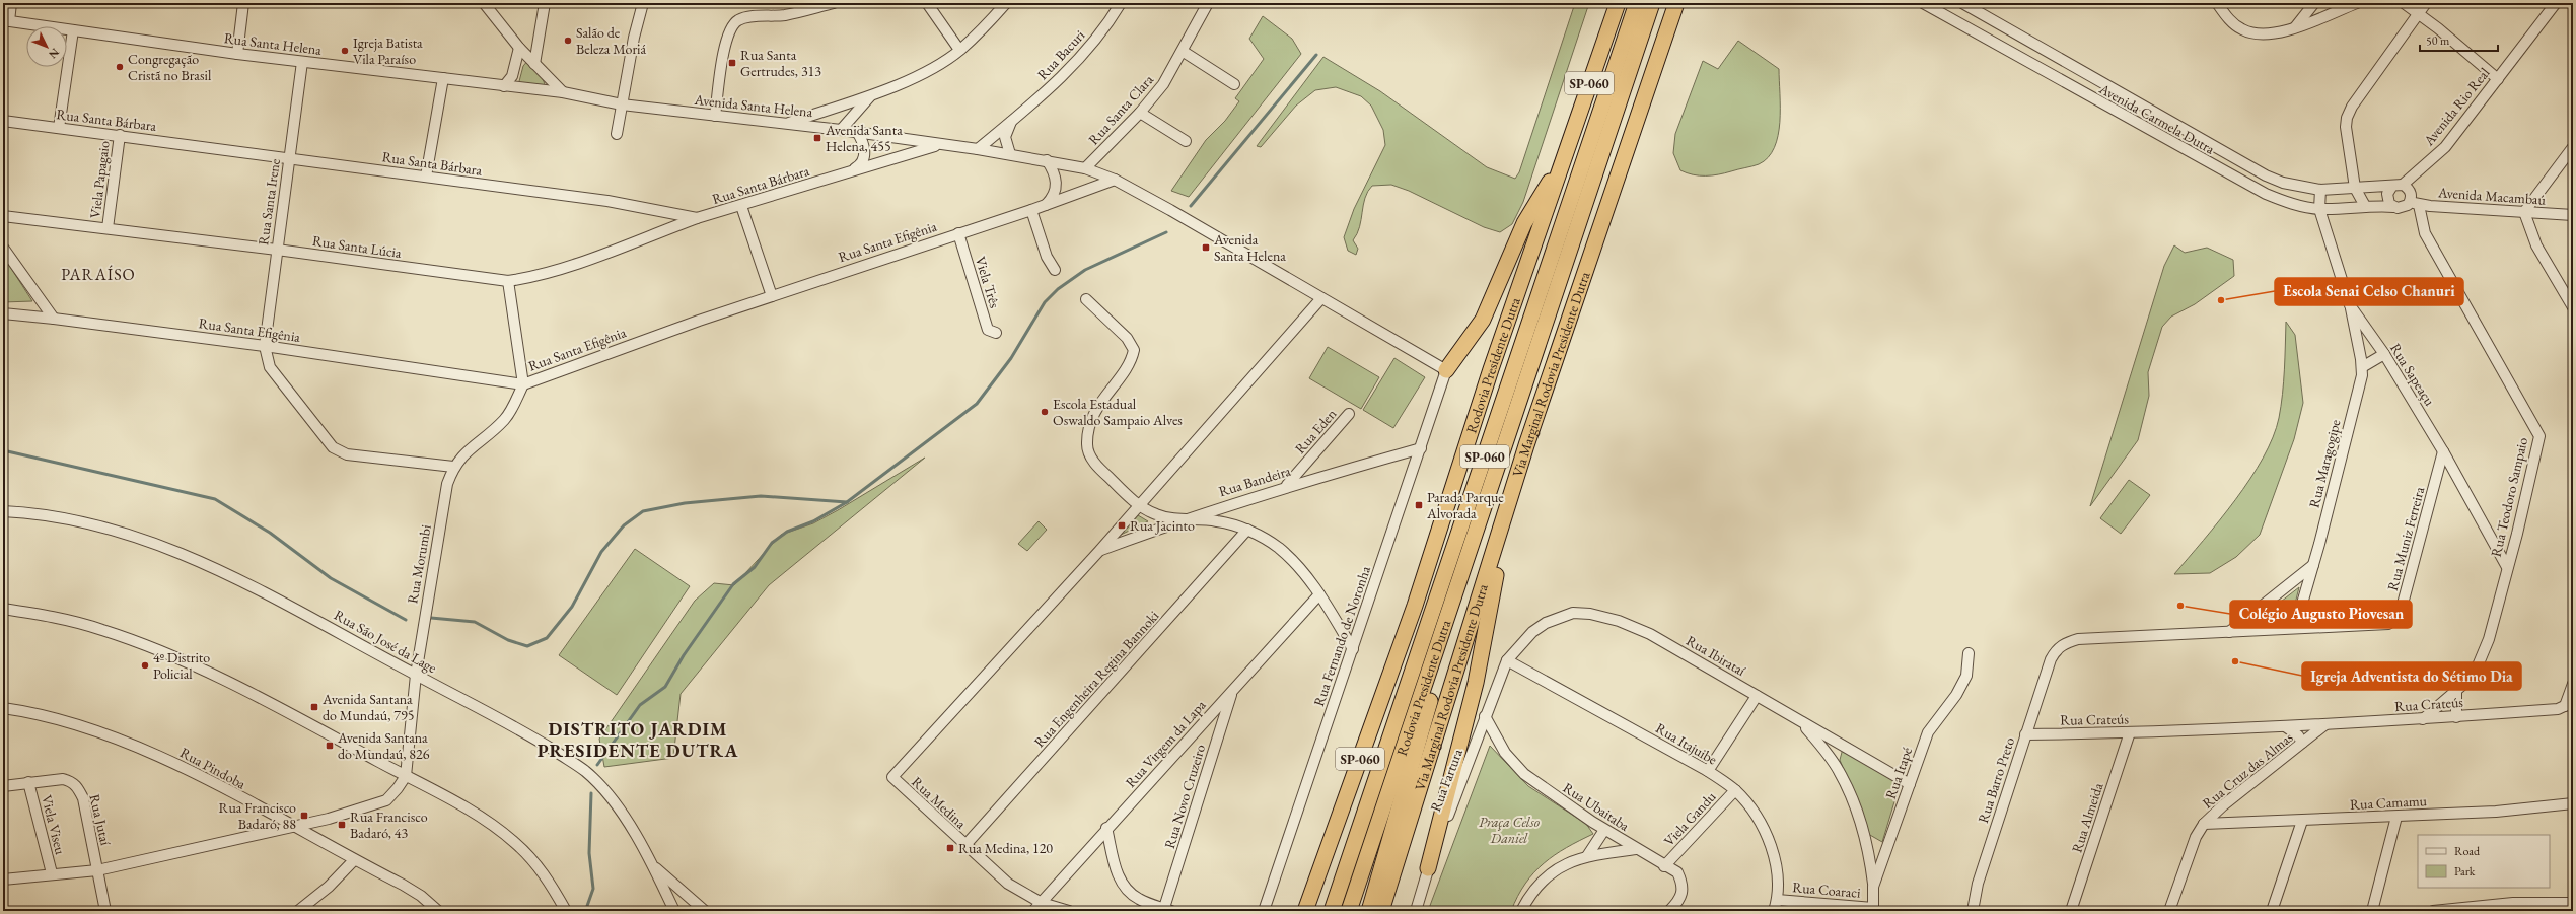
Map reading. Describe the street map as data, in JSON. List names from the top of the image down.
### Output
{
  "streets": {
    "highway": ["SP-060", "Rodovia Presidente Dutra", "Via Marginal Rodovia Presidente Dutra"],
    "street": [
      "Rua Santa Helena",
      "Rua Bacuri",
      "Avenida Santa Helena",
      "Avenida Rio Real",
      "Rua Santa Clara",
      "Avenida Carmela Dutra",
      "Rua Santa Bárbara",
      "Viela Papagaio",
      "Avenida Macambaú",
      "Rua Santa Irene",
      "Rua Santa Efigênia",
      "Rua Santa Lúcia",
      "Viela Três",
      "Rua Sapeaçu",
      "Rua Eden",
      "Rua Maragogipe",
      "Rua Bandeira",
      "Rua Teodoro Sampaio",
      "Rua Muniz Ferreira",
      "Rua Morumbi",
      "Rua Fernando de Noronha",
      "Rua São José da Lage",
      "Rua Ibirataí",
      "Rua Engenheira Regina Bannoki",
      "Rua Crateús",
      "Rua Virgem da Lapa",
      "Rua Itajuibe",
      "Rua Pindoba",
      "Rua Cruz das Almas",
      "Rua Itapé",
      "Rua Fartura",
      "Rua Barro Preto",
      "Rua Novo Cruzeiro",
      "Rua Medina",
      "Rua Camamu",
      "Rua Ubaitaba",
      "Rua Almeida",
      "Viela Gandu",
      "Rua Jutaí",
      "Viela Viseu",
      "Rua Coaraci"
    ]
  },
  "crossings": [
    ["Rua Santa Helena", "Avenida Santa Helena"],
    ["Rua Santa Helena", "Rua Santa Irene"],
    ["Rua Bacuri", "Avenida Santa Helena"],
    ["Avenida Santa Helena", "Rua Santa Clara"],
    ["Avenida Santa Helena", "Rua Santa Bárbara"],
    ["Avenida Santa Helena", "Rua Santa Efigênia"],
    ["Avenida Santa Helena", "Rua Fernando de Noronha"],
    ["Avenida Rio Real", "Avenida Carmela Dutra"],
    ["Avenida Rio Real", "Avenida Macambaú"],
    ["Avenida Rio Real", "Rua Teodoro Sampaio"],
    ["Avenida Carmela Dutra", "Avenida Macambaú"],
    ["Avenida Carmela Dutra", "Rua Sapeaçu"],
    ["Avenida Carmela Dutra", "Rua Teodoro Sampaio"],
    ["Rua Santa Bárbara", "Viela Papagaio"],
    ["Rua Santa Bárbara", "Rua Santa Irene"],
    ["Rua Santa Bárbara", "Rua Santa Lúcia"],
    ["Viela Papagaio", "Rua Santa Lúcia"],
    ["Avenida Macambaú", "Rua Teodoro Sampaio"],
    ["Rua Santa Irene", "Rua Santa Efigênia"],
    ["Rua Santa Irene", "Rua Santa Lúcia"],
    ["Rua Santa Efigênia", "Viela Três"],
    ["Rua Santa Efigênia", "Rua Morumbi"],
    ["Rua Sapeaçu", "Rua Maragogipe"],
    ["Rua Sapeaçu", "Rua Teodoro Sampaio"],
    ["Rua Sapeaçu", "Rua Muniz Ferreira"],
    ["Rua Eden", "Rua Bandeira"],
    ["Rua Maragogipe", "Rua Muniz Ferreira"],
    ["Rua Bandeira", "Rua Fernando de Noronha"],
    ["Rua Bandeira", "Rua Medina"],
    ["Rua Teodoro Sampaio", "Rua Crateús"],
    ["Rua Muniz Ferreira", "Rua Barro Preto"],
    ["Rua Morumbi", "Rua São José da Lage"],
    ["Rua Ibirataí", "Rua Itajuibe"],
    ["Rua Ibirataí", "Rua Itapé"],
    ["Rua Ibirataí", "Rua Fartura"],
    ["Rua Engenheira Regina Bannoki", "Rua Medina"],
    ["Rua Crateús", "Rua Cruz das Almas"],
    ["Rua Crateús", "Rua Barro Preto"],
    ["Rua Crateús", "Rua Almeida"],
    ["Rua Virgem da Lapa", "Rua Novo Cruzeiro"],
    ["Rua Virgem da Lapa", "Rua Medina"],
    ["Rua Itajuibe", "Rua Fartura"],
    ["Rua Itajuibe", "Viela Gandu"],
    ["Rua Itajuibe", "Rua Coaraci"],
    ["Rua Cruz das Almas", "Rua Camamu"],
    ["Rua Itapé", "Rua Coaraci"],
    ["Rua Fartura", "Rua Ubaitaba"],
    ["Rua Ubaitaba", "Viela Gandu"],
    ["Rua Jutaí", "Viela Viseu"]
  ],
  "districts": ["PARAÍSO", "DISTRITO JARDIM PRESIDENTE DUTRA"],
  "parks": ["Praça Celso Daniel"],
  "places": {
    "other": [
      "Salão de Beleza Moriá",
      "Igreja Batista Vila Paraíso",
      "Congregação Cristã no Brasil",
      "Escola Senai Celso Chanuri",
      "Escola Estadual Oswaldo Sampaio Alves",
      "Colégio Augusto Piovesan",
      "Igreja Adventista do Sétimo Dia",
      "4º Distrito Policial"
    ],
    "transit": [
      "Rua Santa Gertrudes, 313",
      "Avenida Santa Helena, 455",
      "Avenida Santa Helena",
      "Parada Parque Alvorada",
      "Rua Jacinto",
      "Avenida Santana do Mundaú, 795",
      "Avenida Santana do Mundaú, 826",
      "Rua Francisco Badaró, 88",
      "Rua Francisco Badaró, 43",
      "Rua Medina, 120"
    ]
  },
  "legend": ["Road", "Park"],
  "scale_bar": "50 m",
  "north": "bottom right"
}
